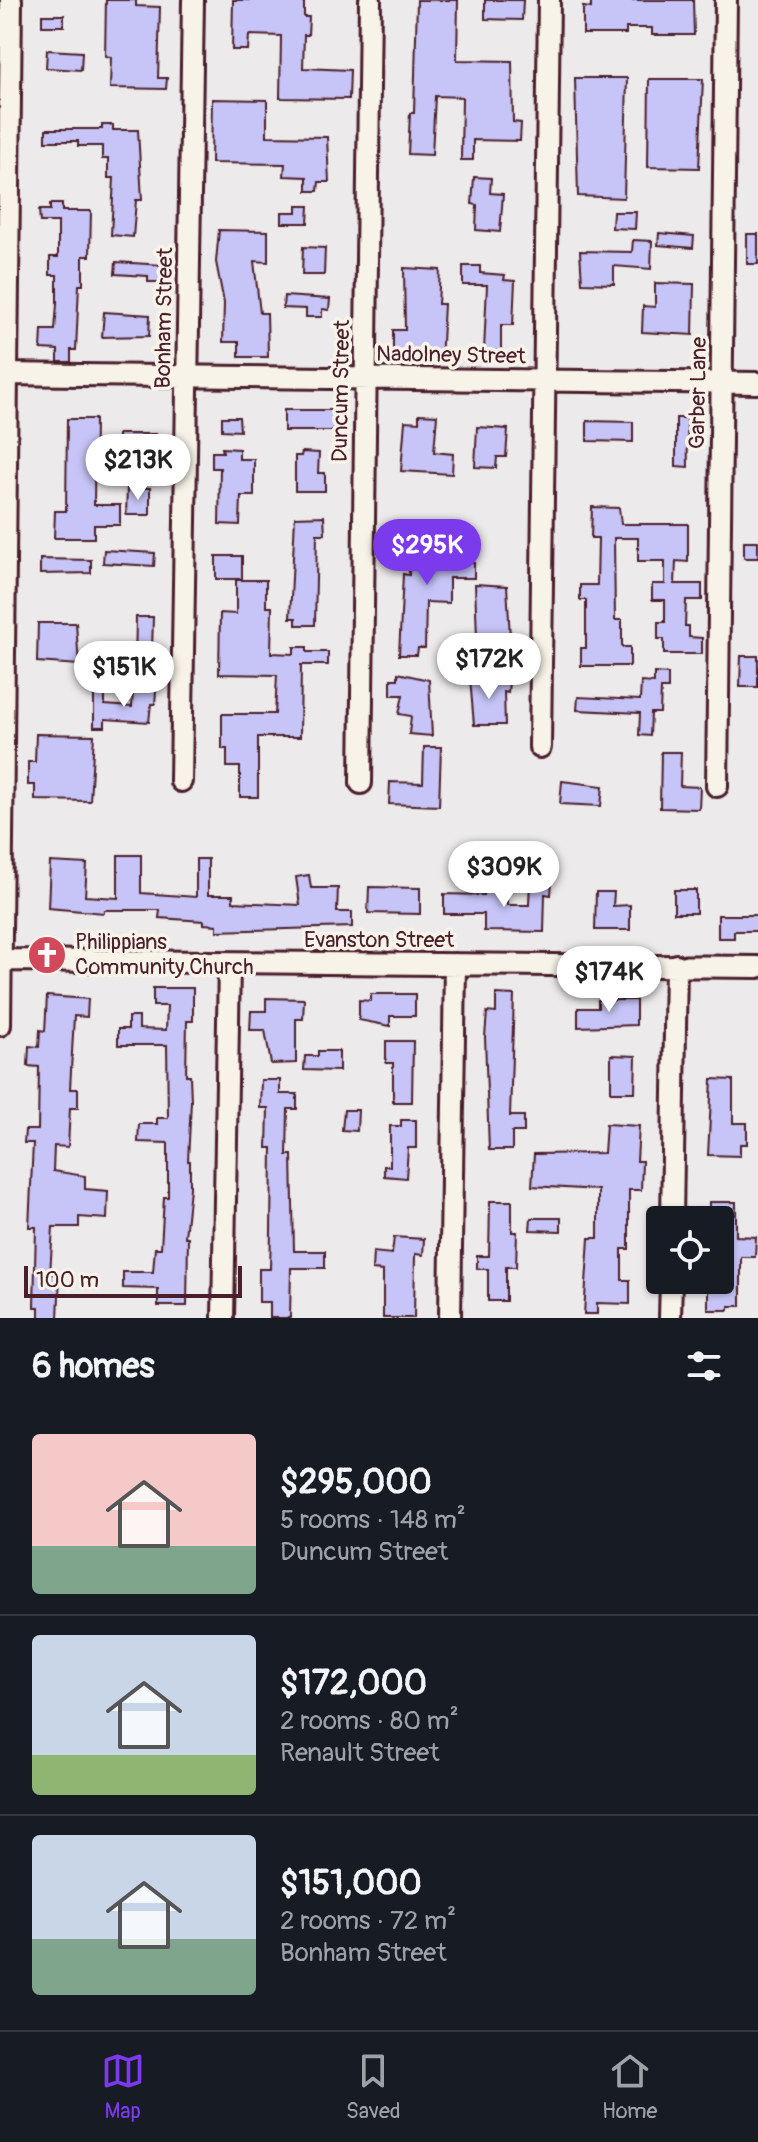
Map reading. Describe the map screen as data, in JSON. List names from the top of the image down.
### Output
{
  "streets": {
    "street": [
      "Bonham Street",
      "Nadolney Street",
      "Duncum Street",
      "Garber Lane",
      "Evanston Street"
    ]
  },
  "crossings": [
    ["Bonham Street", "Nadolney Street"],
    ["Nadolney Street", "Duncum Street"],
    ["Nadolney Street", "Garber Lane"]
  ],
  "places": {
    "church": ["Philippians Community Church"]
  },
  "scale_bar": "100 m",
  "page": {
    "price": [
      "$213K",
      "$295K",
      "$172K",
      "$151K",
      "$309K",
      "$174K"
    ],
    "scale": "100 m",
    "heading": "6 homes",
    "list": [
      {
        "name": "$295,000",
        "note": "5 rooms · 148 m² · Duncum Street"
      },
      {
        "name": "$172,000",
        "note": "2 rooms · 80 m² · Renault Street"
      },
      {
        "name": "$151,000",
        "note": "2 rooms · 72 m² · Bonham Street"
      }
    ],
    "tabs": ["Map", "Saved", "Home"]
  }
}
